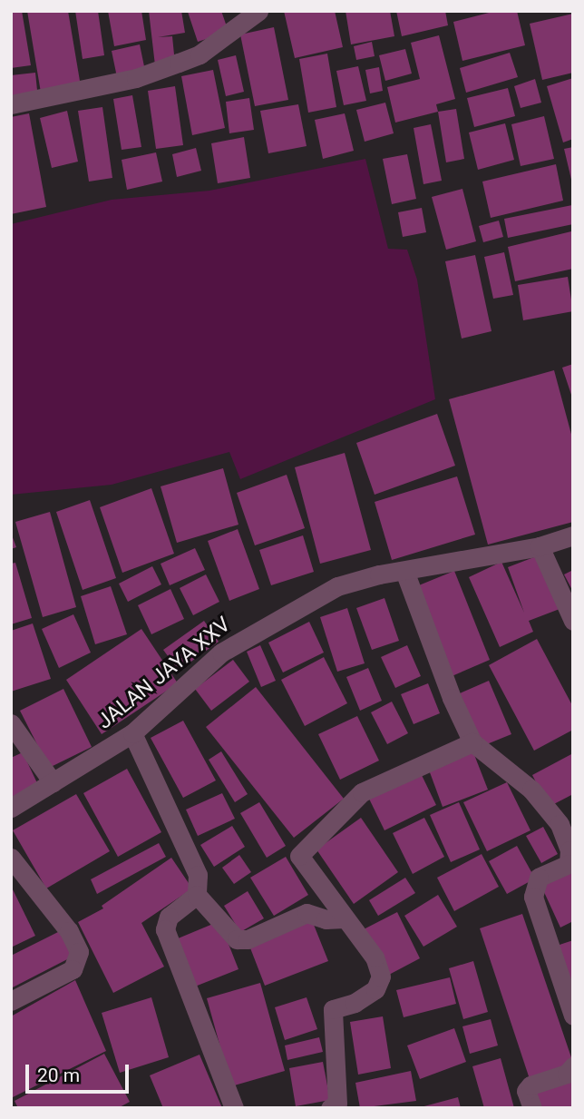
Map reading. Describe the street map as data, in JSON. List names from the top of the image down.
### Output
{
  "streets": {
    "street": ["JALAN JAYA XXV"]
  },
  "scale_bar": "20 m"
}
